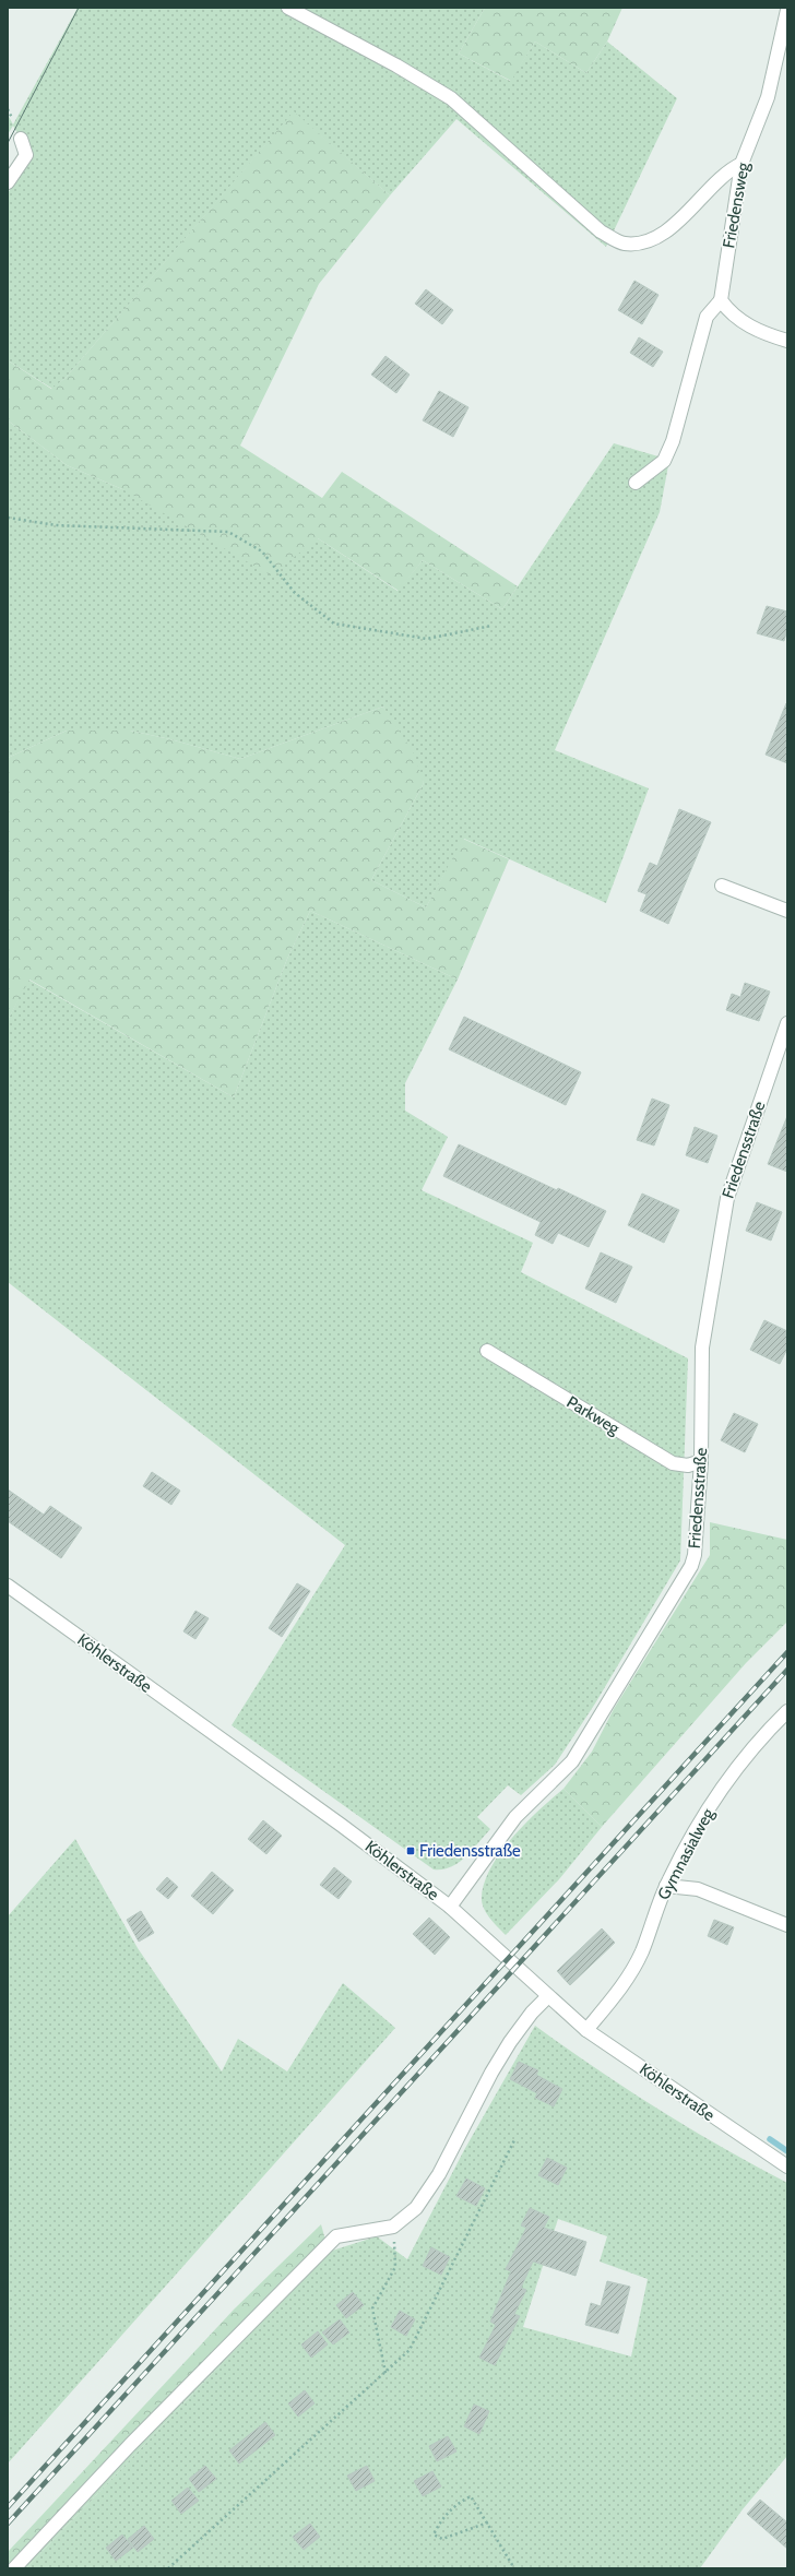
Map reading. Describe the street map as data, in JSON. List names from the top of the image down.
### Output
{
  "streets": {
    "street": [
      "Friedensweg",
      "Friedensstraße",
      "Parkweg",
      "Köhlerstraße",
      "Gymnasialweg"
    ]
  },
  "crossings": [
    ["Friedensstraße", "Parkweg"],
    ["Friedensstraße", "Köhlerstraße"],
    ["Köhlerstraße", "Gymnasialweg"]
  ],
  "places": {
    "transit": ["Friedensstraße"]
  }
}
